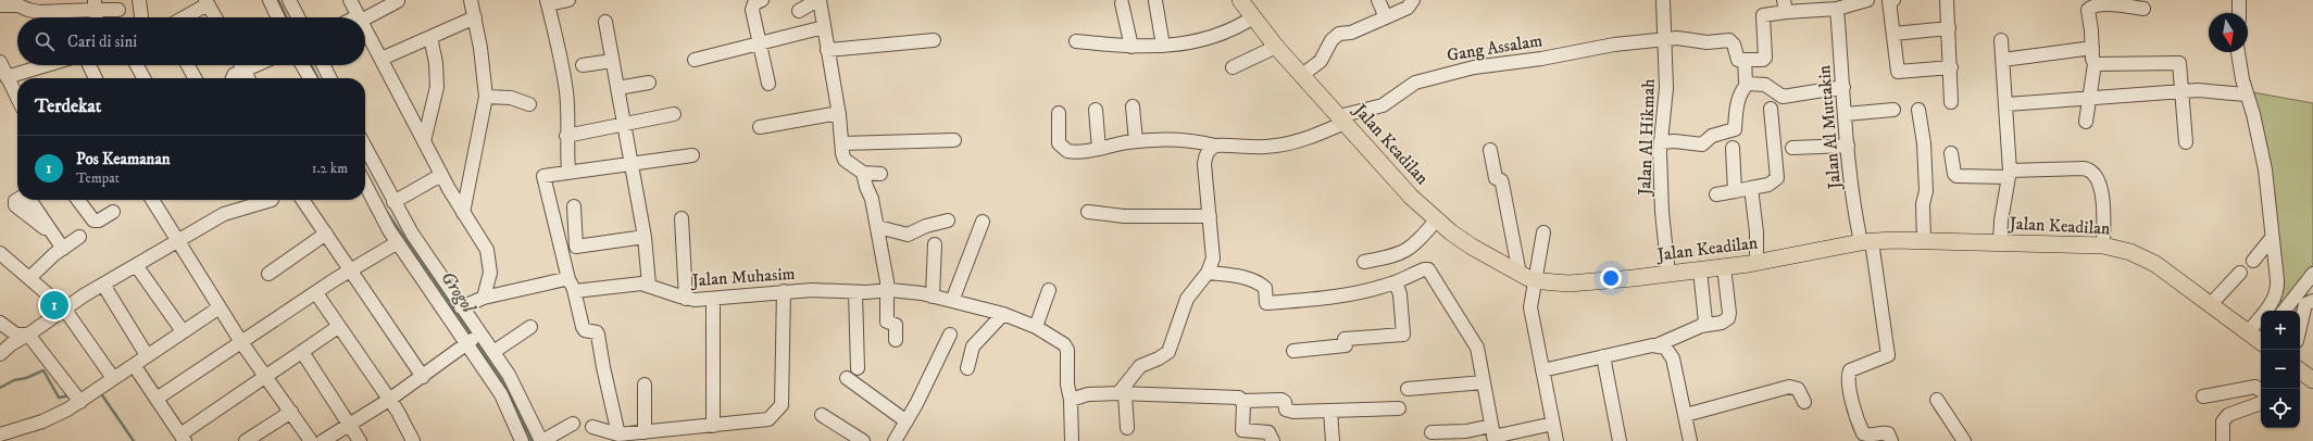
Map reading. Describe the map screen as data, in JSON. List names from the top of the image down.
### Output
{
  "streets": {
    "main road": ["Jalan Keadilan"],
    "street": [
      "Gang Assalam",
      "Jalan Al Muttakin",
      "Jalan Al Hikmah",
      "Jalan Muhasim"
    ]
  },
  "crossings": [
    ["Gang Assalam", "Jalan Al Hikmah"],
    ["Gang Assalam", "Jalan Keadilan"],
    ["Jalan Al Muttakin", "Jalan Keadilan"],
    ["Jalan Al Hikmah", "Jalan Keadilan"]
  ],
  "water": ["Grogol"],
  "north": "bottom",
  "page": {
    "search": "Cari di sini",
    "heading": "Terdekat",
    "list": [
      {
        "mark": "1",
        "name": "Pos Keamanan",
        "note": "Tempat",
        "value": "1.2 km"
      }
    ],
    "pins": "1",
    "map_buttons": ["+", "−"]
  }
}
